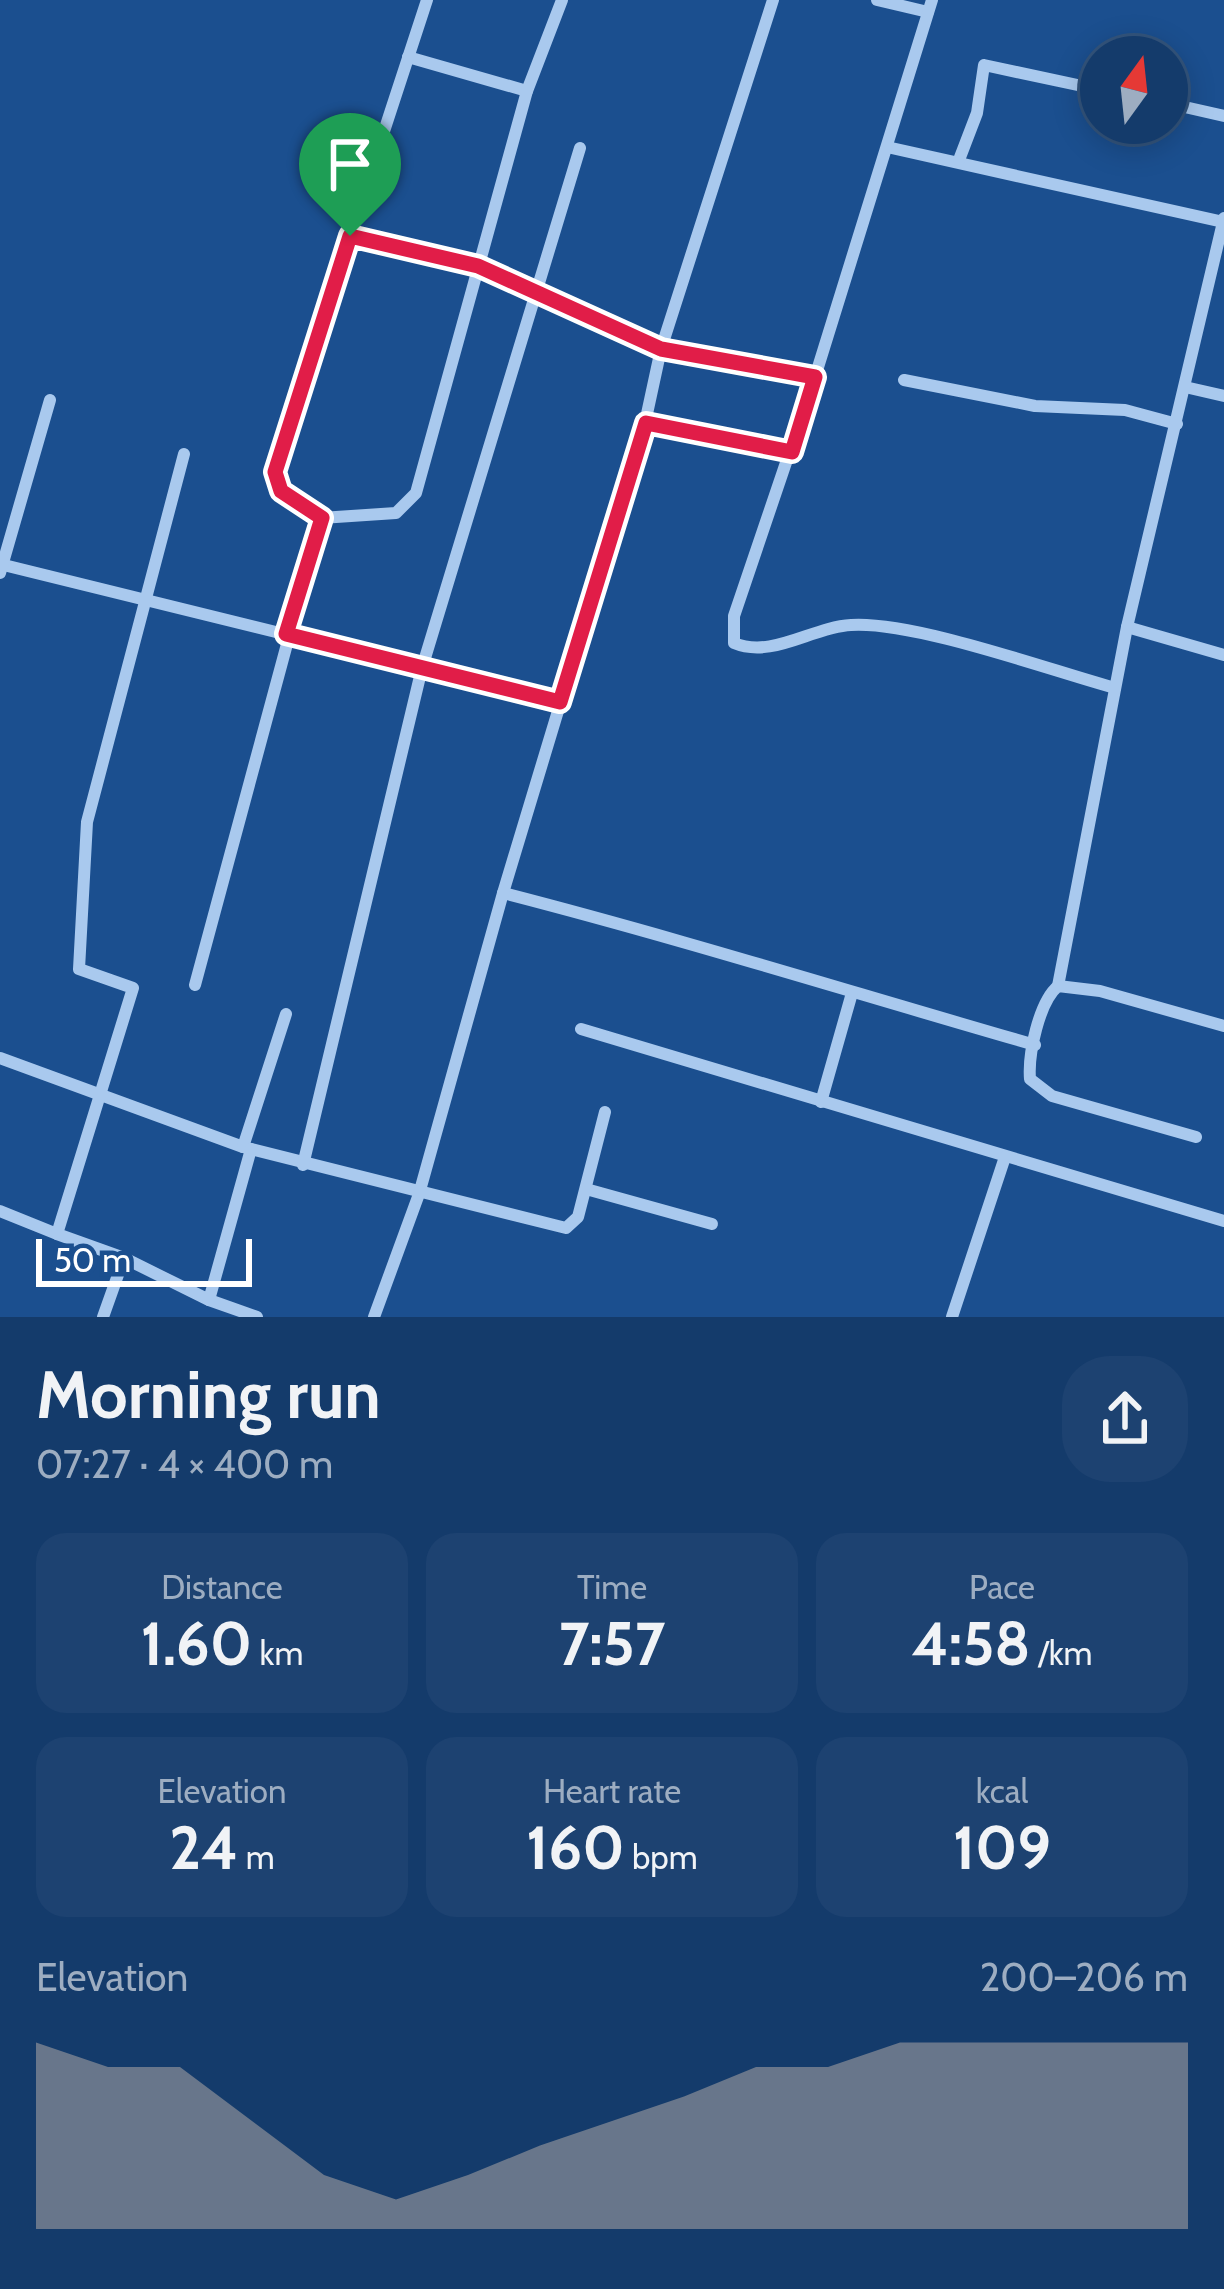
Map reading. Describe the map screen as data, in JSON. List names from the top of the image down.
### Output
{
  "scale_bar": "50 m",
  "north": "top",
  "page": {
    "scale": "50 m",
    "heading": ["Morning run", "07:27 · 4 × 400 m"],
    "stats": [
      ["Distance", "1.60 km"],
      ["Time", "7:57"],
      ["Pace", "4:58 /km"],
      ["Elevation", "24 m"],
      ["Heart rate", "160 bpm"],
      ["kcal", "109"]
    ],
    "chart": ["Elevation", "200–206 m"]
  }
}
